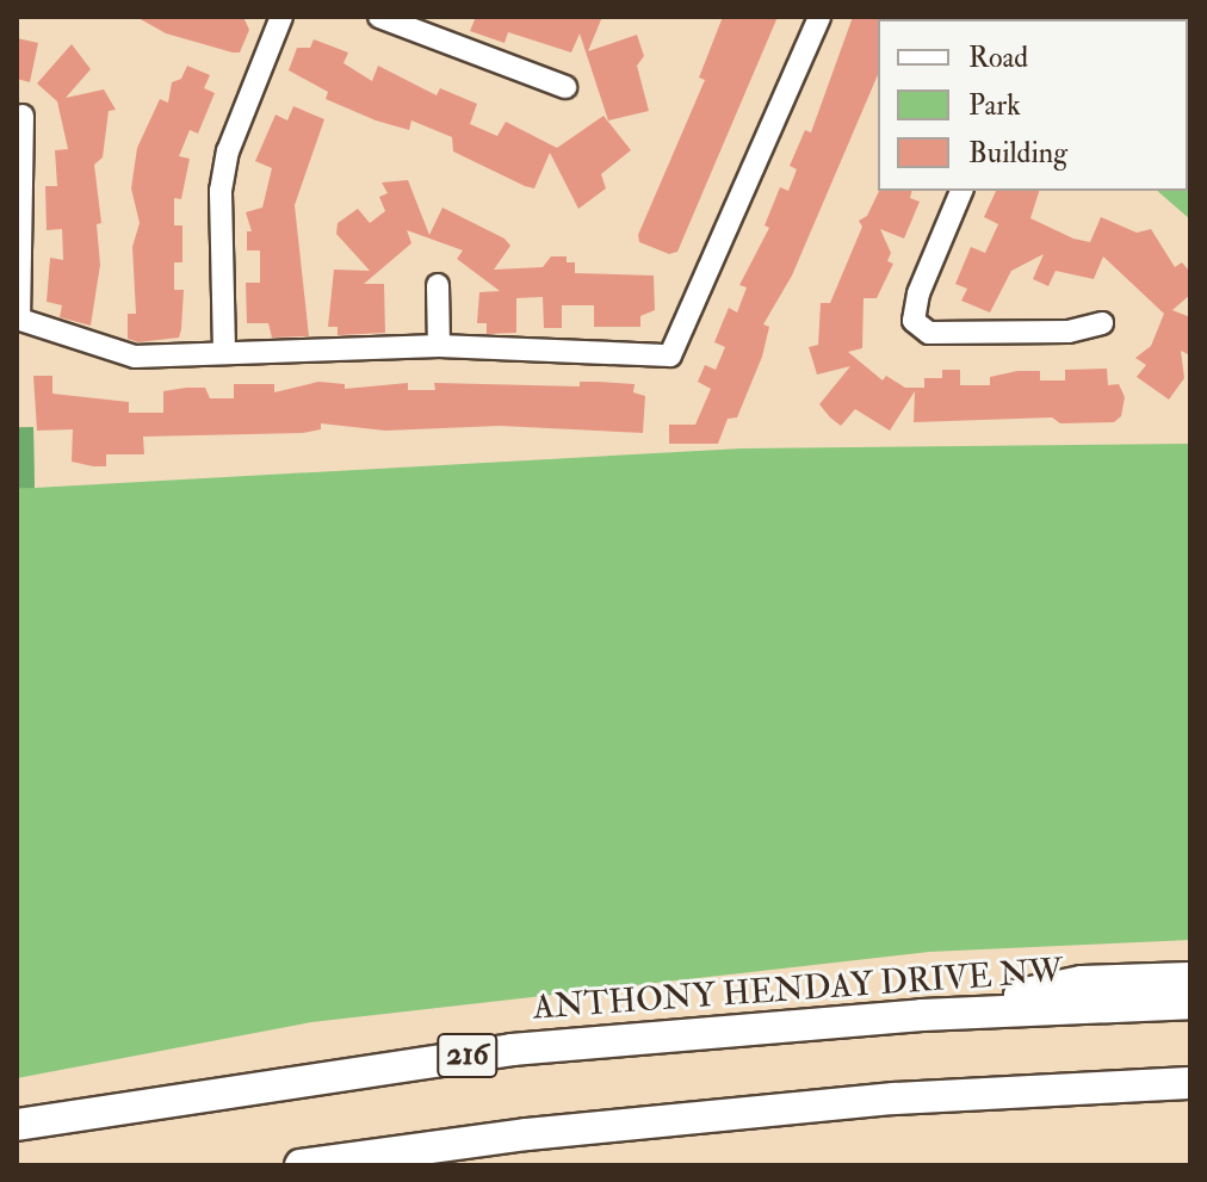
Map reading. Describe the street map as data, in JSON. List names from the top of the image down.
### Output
{
  "streets": {
    "highway": ["ANTHONY HENDAY DRIVE NW", "216"]
  },
  "legend": ["Road", "Park", "Building"]
}
